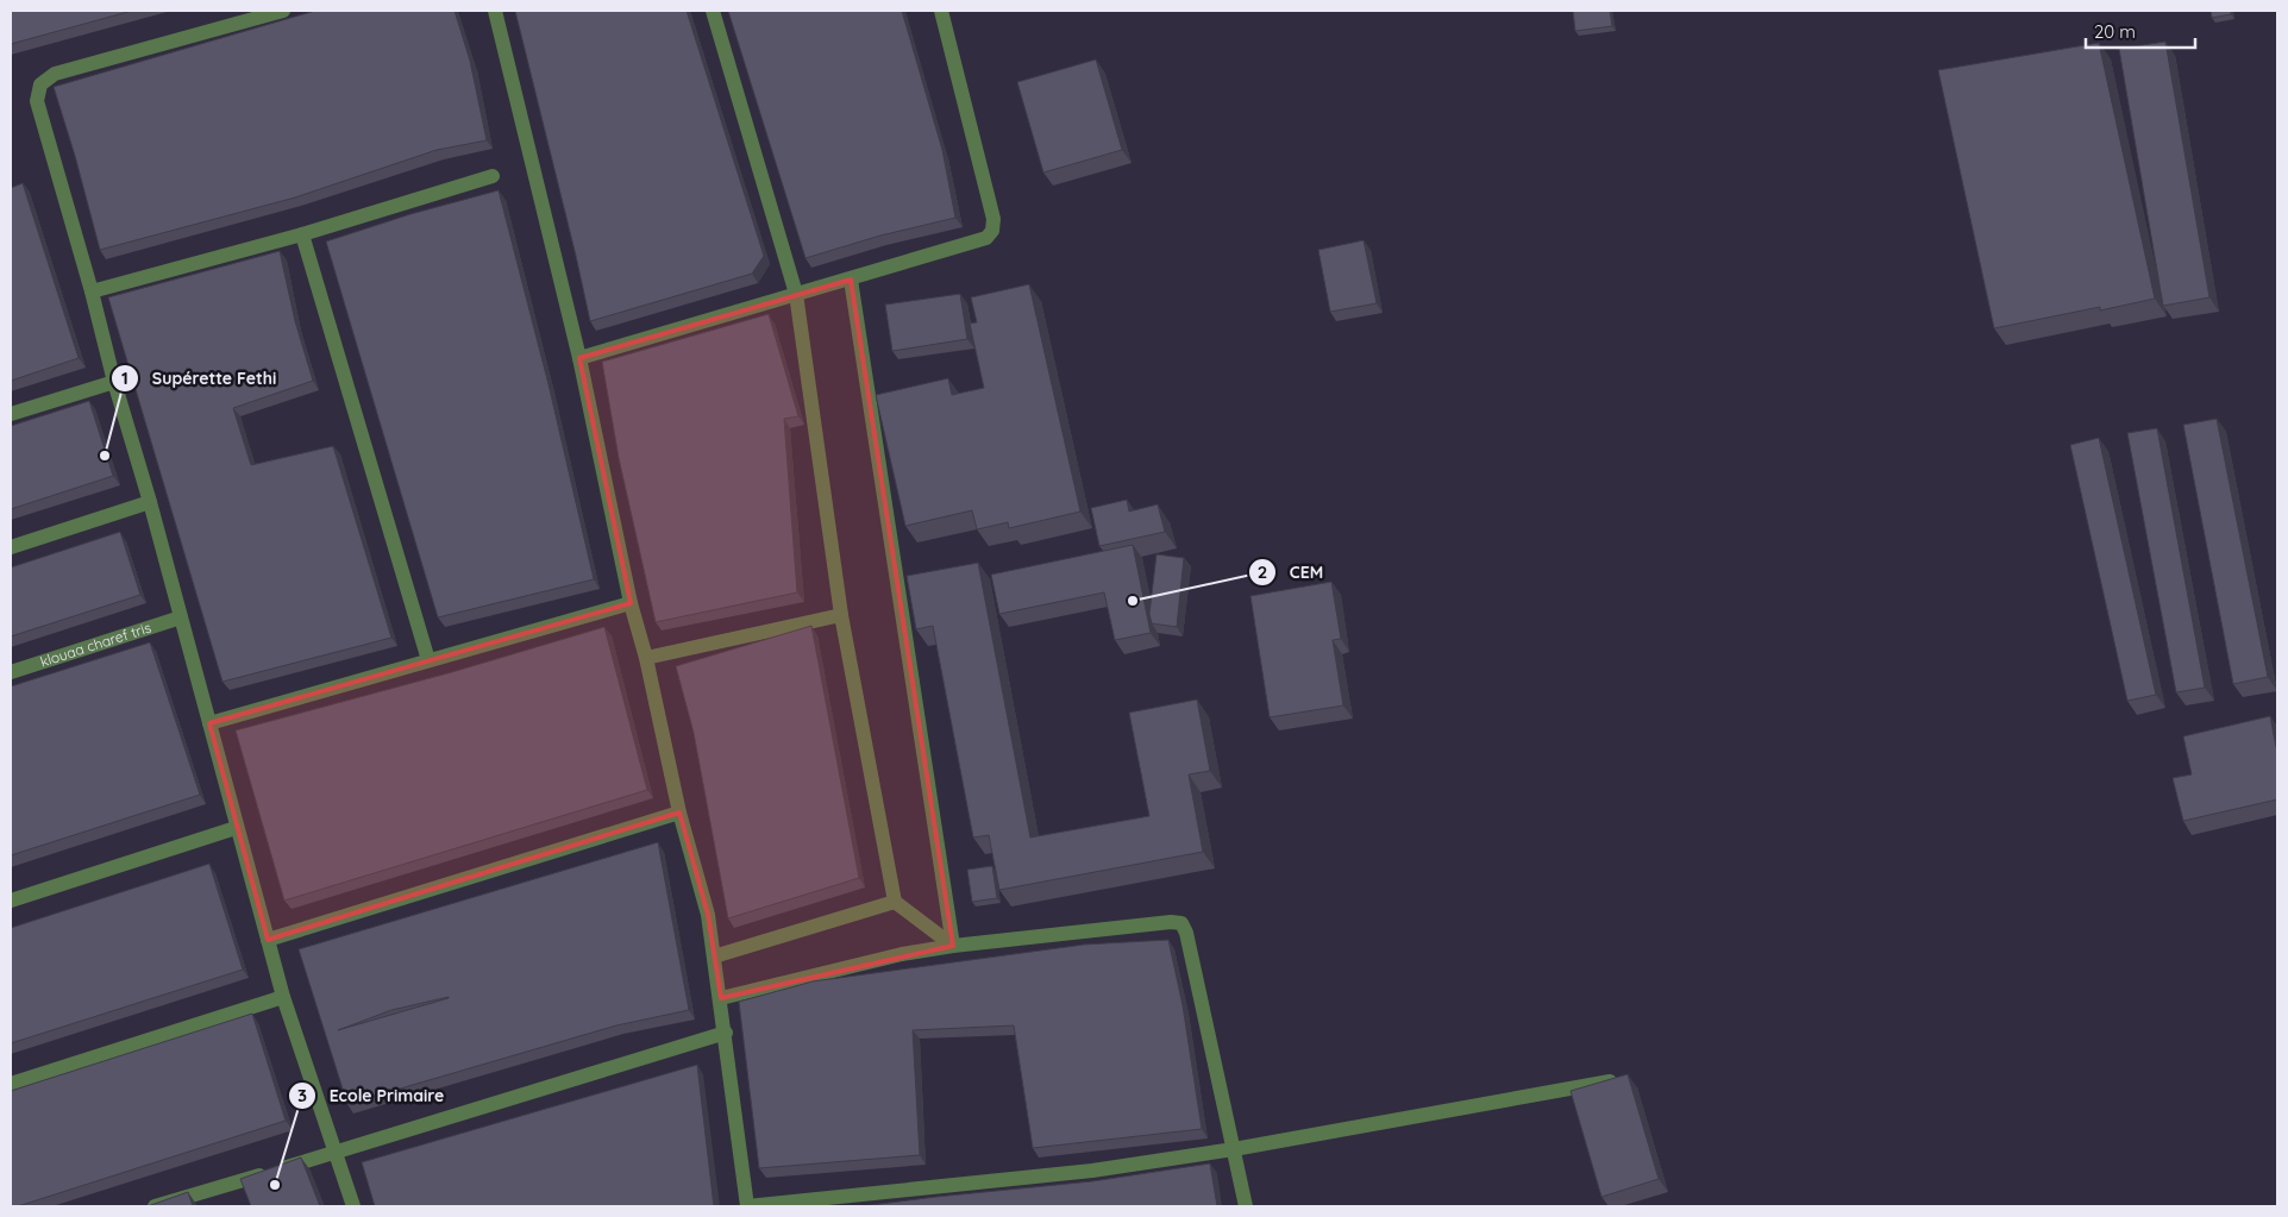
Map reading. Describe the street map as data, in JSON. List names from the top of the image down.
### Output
{
  "streets": {
    "street": ["klouaa charef tris"]
  },
  "places": ["Supérette Fethi", "CEM", "Ecole Primaire"],
  "scale_bar": "20 m"
}
